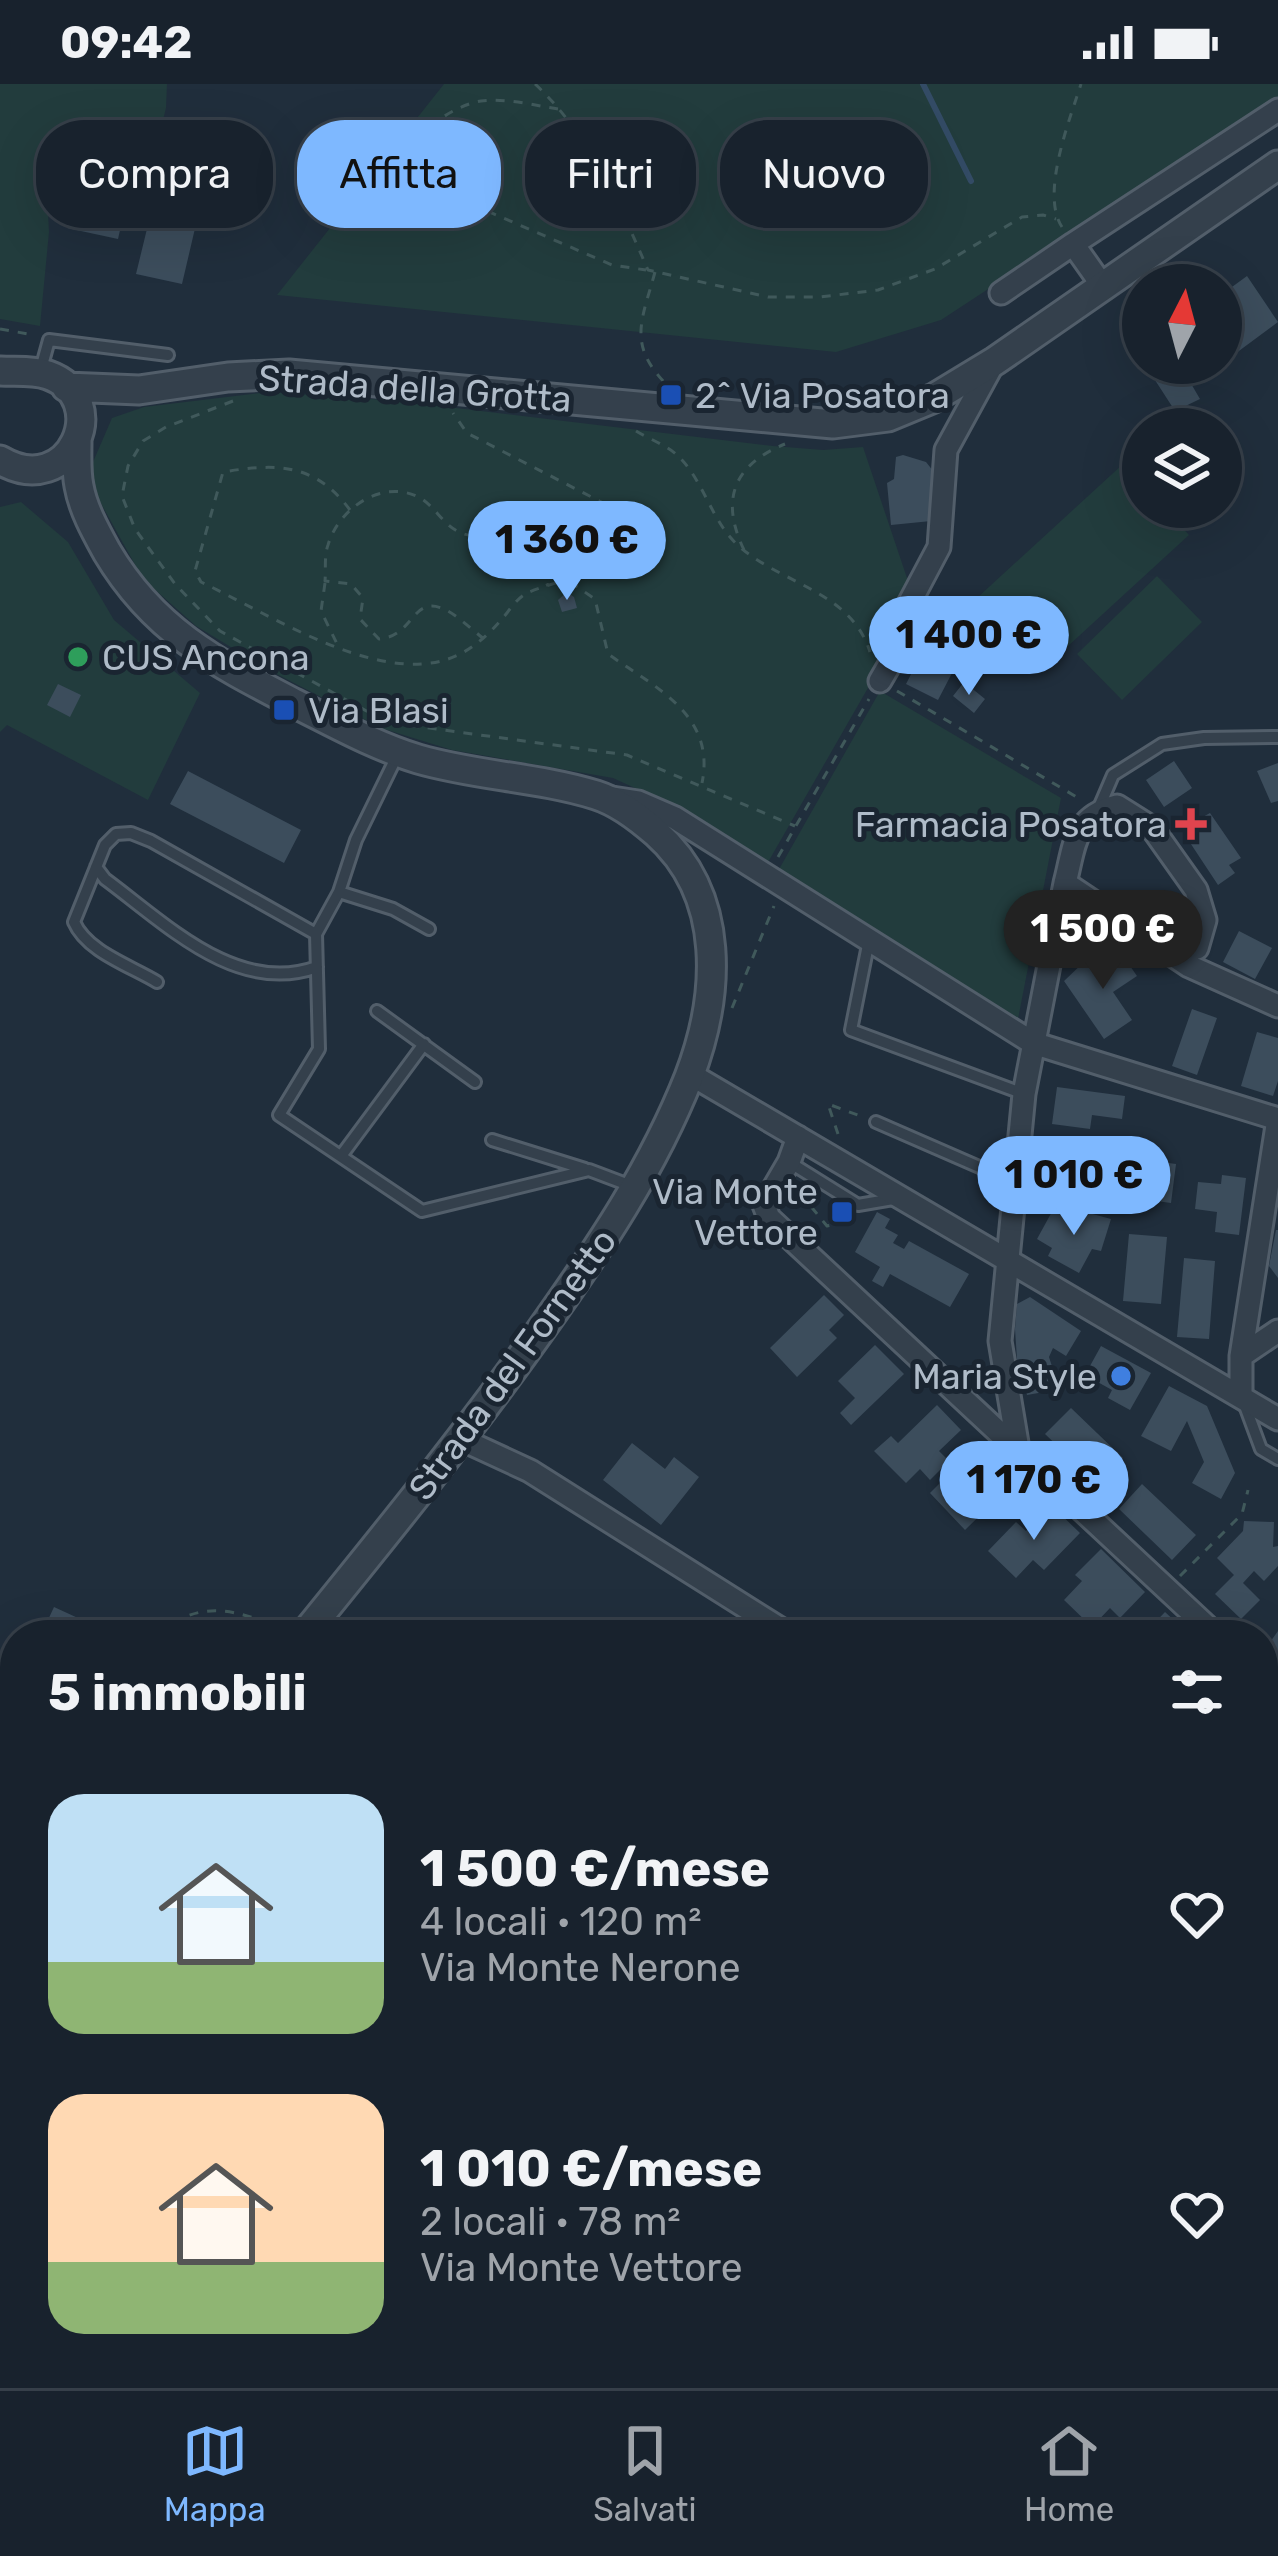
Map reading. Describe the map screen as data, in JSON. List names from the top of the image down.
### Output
{
  "streets": {
    "street": ["Strada della Grotta", "Strada del Fornetto"]
  },
  "places": {
    "transit": ["2^ Via Posatora", "Via Blasi", "Via Monte Vettore"],
    "other": ["CUS Ancona", "Maria Style"],
    "health": ["Farmacia Posatora"]
  },
  "north": "top",
  "page": {
    "status": "09:42",
    "chip": [
      "Compra",
      "Affitta",
      "Filtri",
      "Nuovo"
    ],
    "price": [
      "1 360 €",
      "1 400 €",
      "1 500 €",
      "1 010 €",
      "1 170 €"
    ],
    "heading": "5 immobili",
    "list": [
      {
        "name": "1 500 €/mese",
        "note": "4 locali · 120 m² · Via Monte Nerone"
      },
      {
        "name": "1 010 €/mese",
        "note": "2 locali · 78 m² · Via Monte Vettore"
      }
    ],
    "tabs": ["Mappa", "Salvati", "Home"]
  }
}
